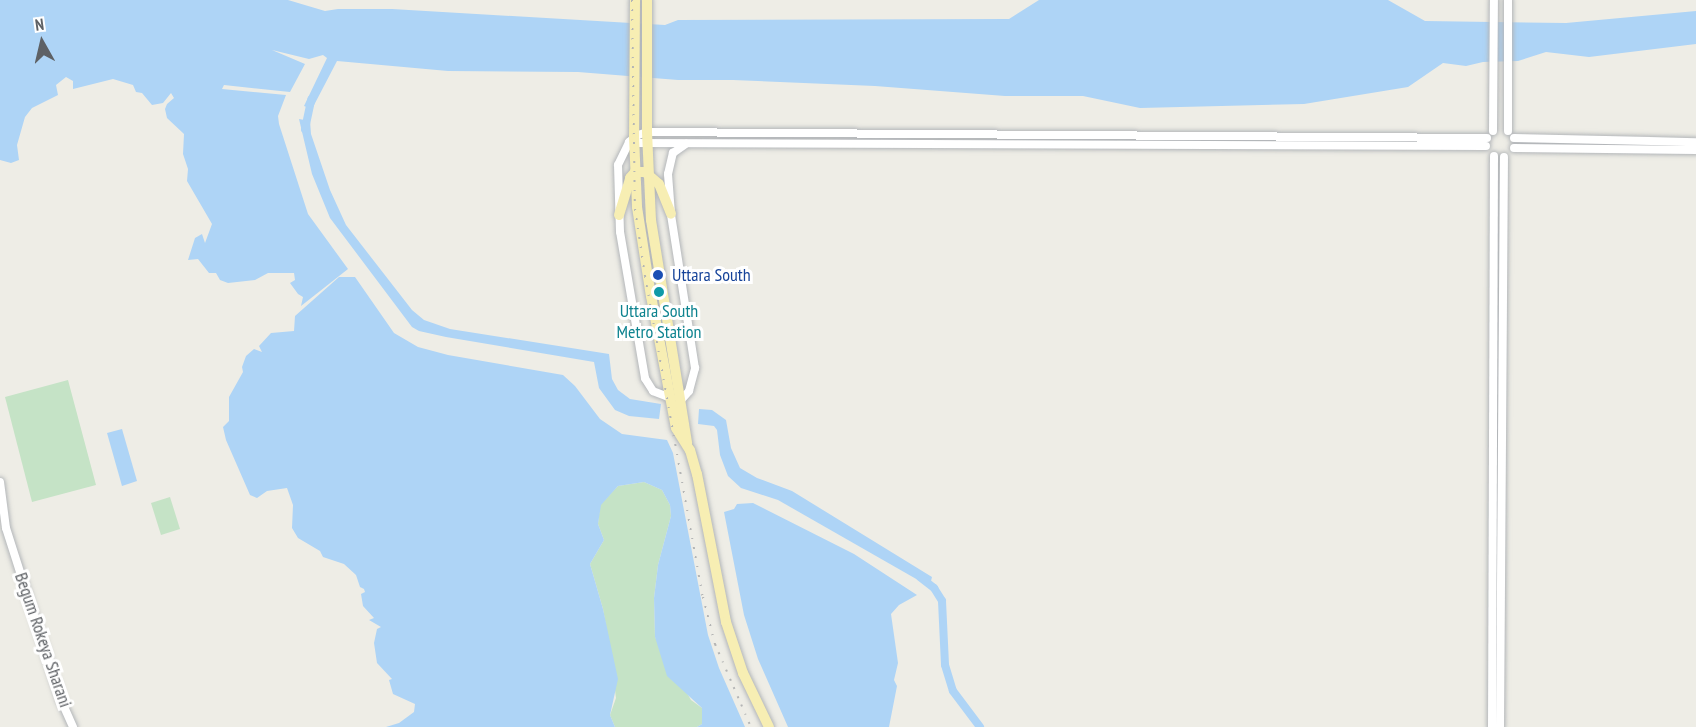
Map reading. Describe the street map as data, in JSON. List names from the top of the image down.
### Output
{
  "streets": {
    "street": ["Begum Rokeya Sharani"]
  },
  "places": ["Uttara South", "Uttara South Metro Station"],
  "north": "top"
}
